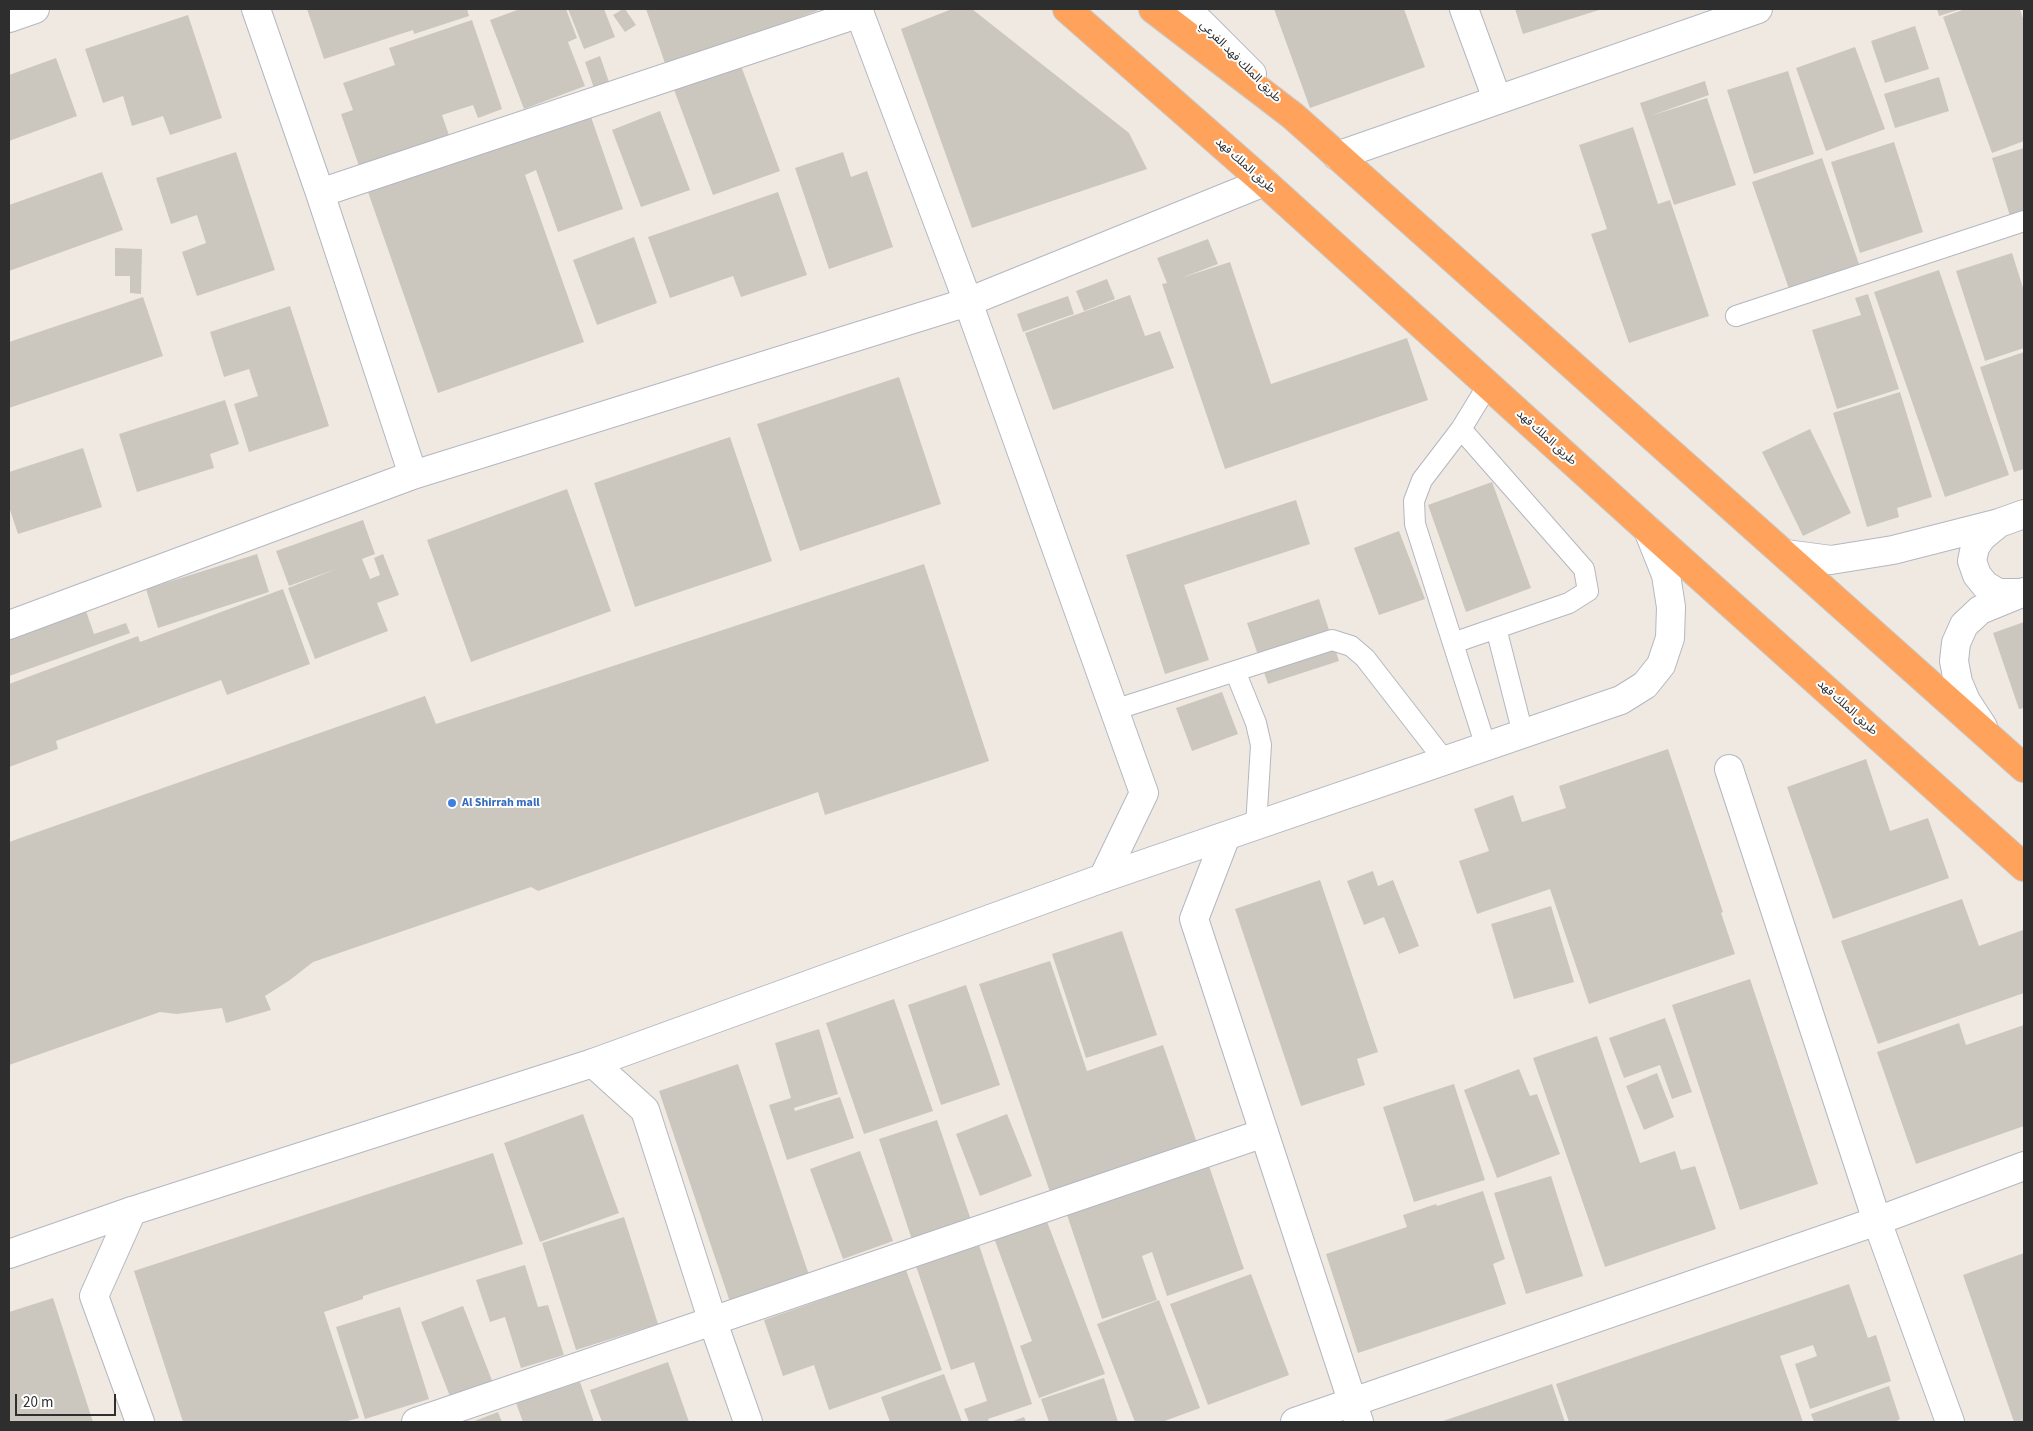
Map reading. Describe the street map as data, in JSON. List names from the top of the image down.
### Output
{
  "streets": {
    "highway": ["طريق الملك فهد"],
    "street": ["طريق الملك فهد الفرعي"]
  },
  "places": ["Al Shirrah mall"],
  "scale_bar": "20 m"
}
